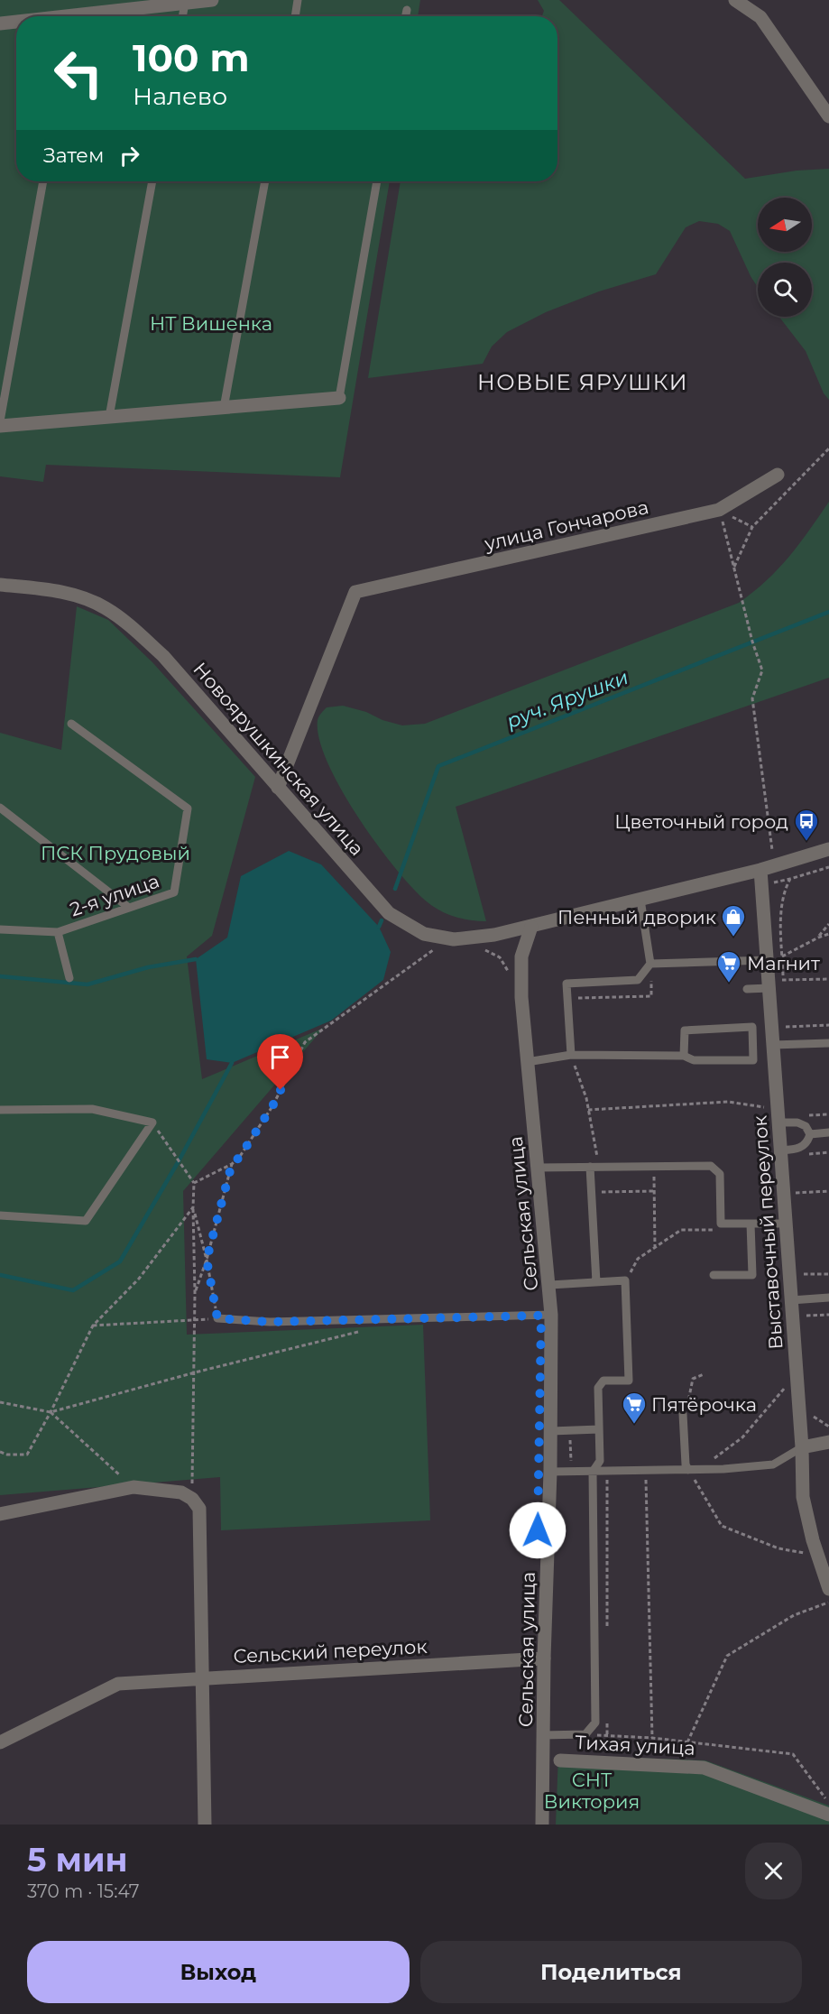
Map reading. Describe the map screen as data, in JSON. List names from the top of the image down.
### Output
{
  "streets": {
    "street": [
      "улица Гончарова",
      "Новоярушкинская улица",
      "Сельская улица",
      "Выставочный переулок",
      "Сельский переулок",
      "Тихая улица"
    ],
    "lane": ["2-я улица"]
  },
  "crossings": [
    ["улица Гончарова", "Новоярушкинская улица"],
    ["Новоярушкинская улица", "Сельская улица"],
    ["Новоярушкинская улица", "Выставочный переулок"],
    ["Сельская улица", "Сельский переулок"]
  ],
  "districts": ["НОВЫЕ ЯРУШКИ"],
  "water": ["руч. Ярушки"],
  "parks": ["НТ Вишенка", "ПСК Прудовый", "СНТ Виктория"],
  "places": {
    "bus stop": ["Цветочный город"],
    "shop": ["Пенный дворик"],
    "supermarket": ["Магнит", "Пятёрочка"]
  },
  "north": "left",
  "page": {
    "turn": ["100 m", "Налево"],
    "then": "Затем",
    "heading": ["5 мин", "370 m · 15:47"],
    "buttons": ["Выход", "Поделиться"]
  }
}
